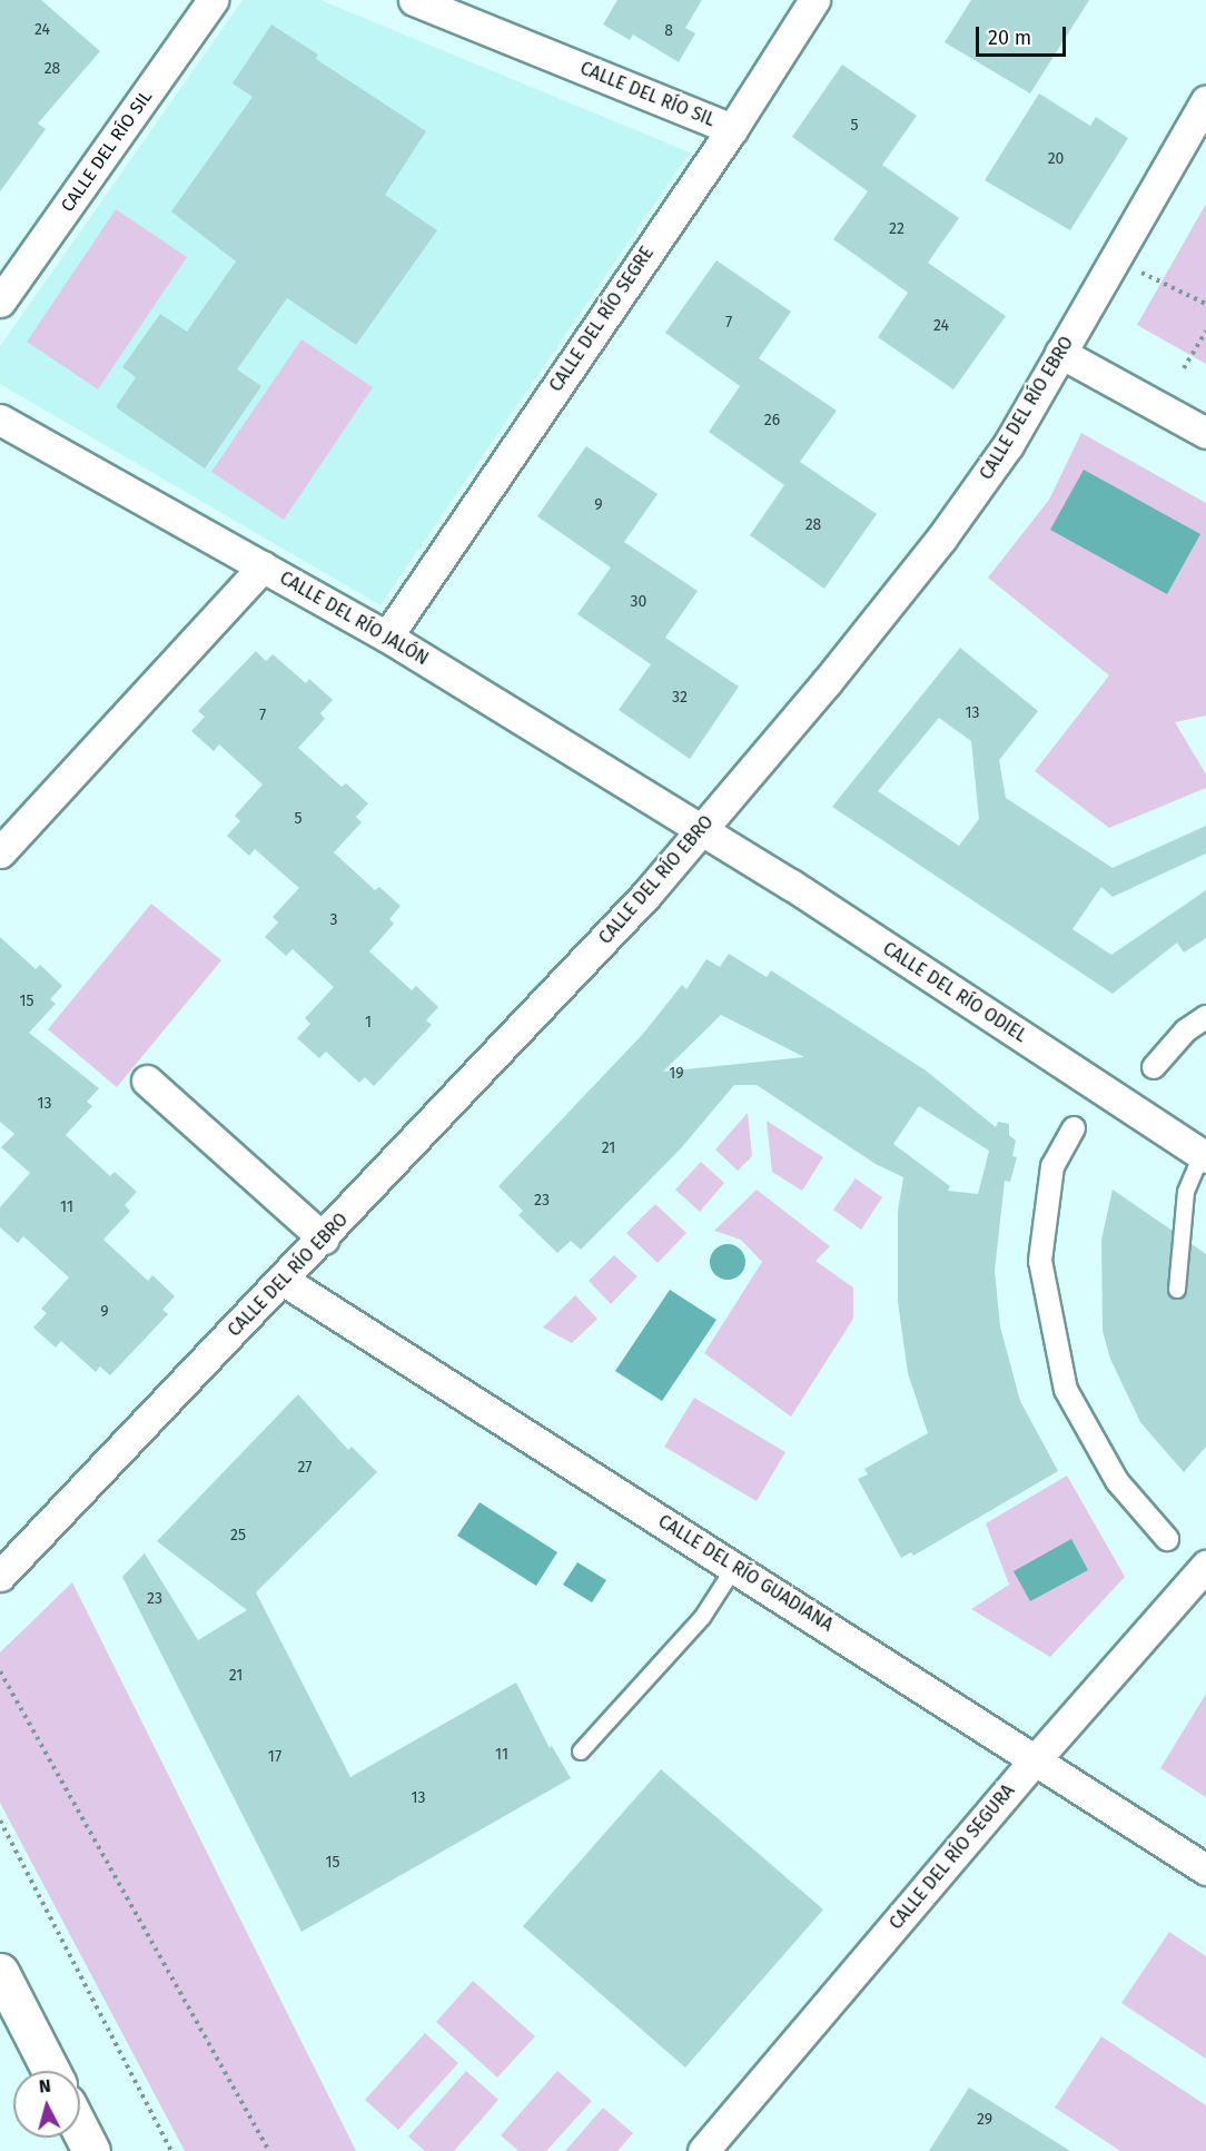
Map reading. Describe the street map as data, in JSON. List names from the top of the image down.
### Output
{
  "streets": {
    "street": [
      "CALLE DEL RÍO SIL",
      "CALLE DEL RÍO SEGRE",
      "CALLE DEL RÍO EBRO",
      "CALLE DEL RÍO JALÓN",
      "CALLE DEL RÍO ODIEL",
      "CALLE DEL RÍO GUADIANA",
      "CALLE DEL RÍO SEGURA"
    ]
  },
  "crossings": [
    ["CALLE DEL RÍO SIL", "CALLE DEL RÍO SEGRE"],
    ["CALLE DEL RÍO SEGRE", "CALLE DEL RÍO JALÓN"],
    ["CALLE DEL RÍO EBRO", "CALLE DEL RÍO JALÓN"],
    ["CALLE DEL RÍO EBRO", "CALLE DEL RÍO ODIEL"],
    ["CALLE DEL RÍO EBRO", "CALLE DEL RÍO GUADIANA"],
    ["CALLE DEL RÍO JALÓN", "CALLE DEL RÍO ODIEL"],
    ["CALLE DEL RÍO GUADIANA", "CALLE DEL RÍO SEGURA"]
  ],
  "house_numbers": [
    "24",
    "8",
    "28",
    "5",
    "20",
    "22",
    "7",
    "24",
    "26",
    "9",
    "28",
    "30",
    "32",
    "13",
    "7",
    "5",
    "3",
    "15",
    "1",
    "19",
    "13",
    "21",
    "23",
    "11",
    "9",
    "27",
    "25",
    "23",
    "21",
    "11",
    "17",
    "13",
    "15",
    "29"
  ],
  "scale_bar": "20 m",
  "north": "top"
}
